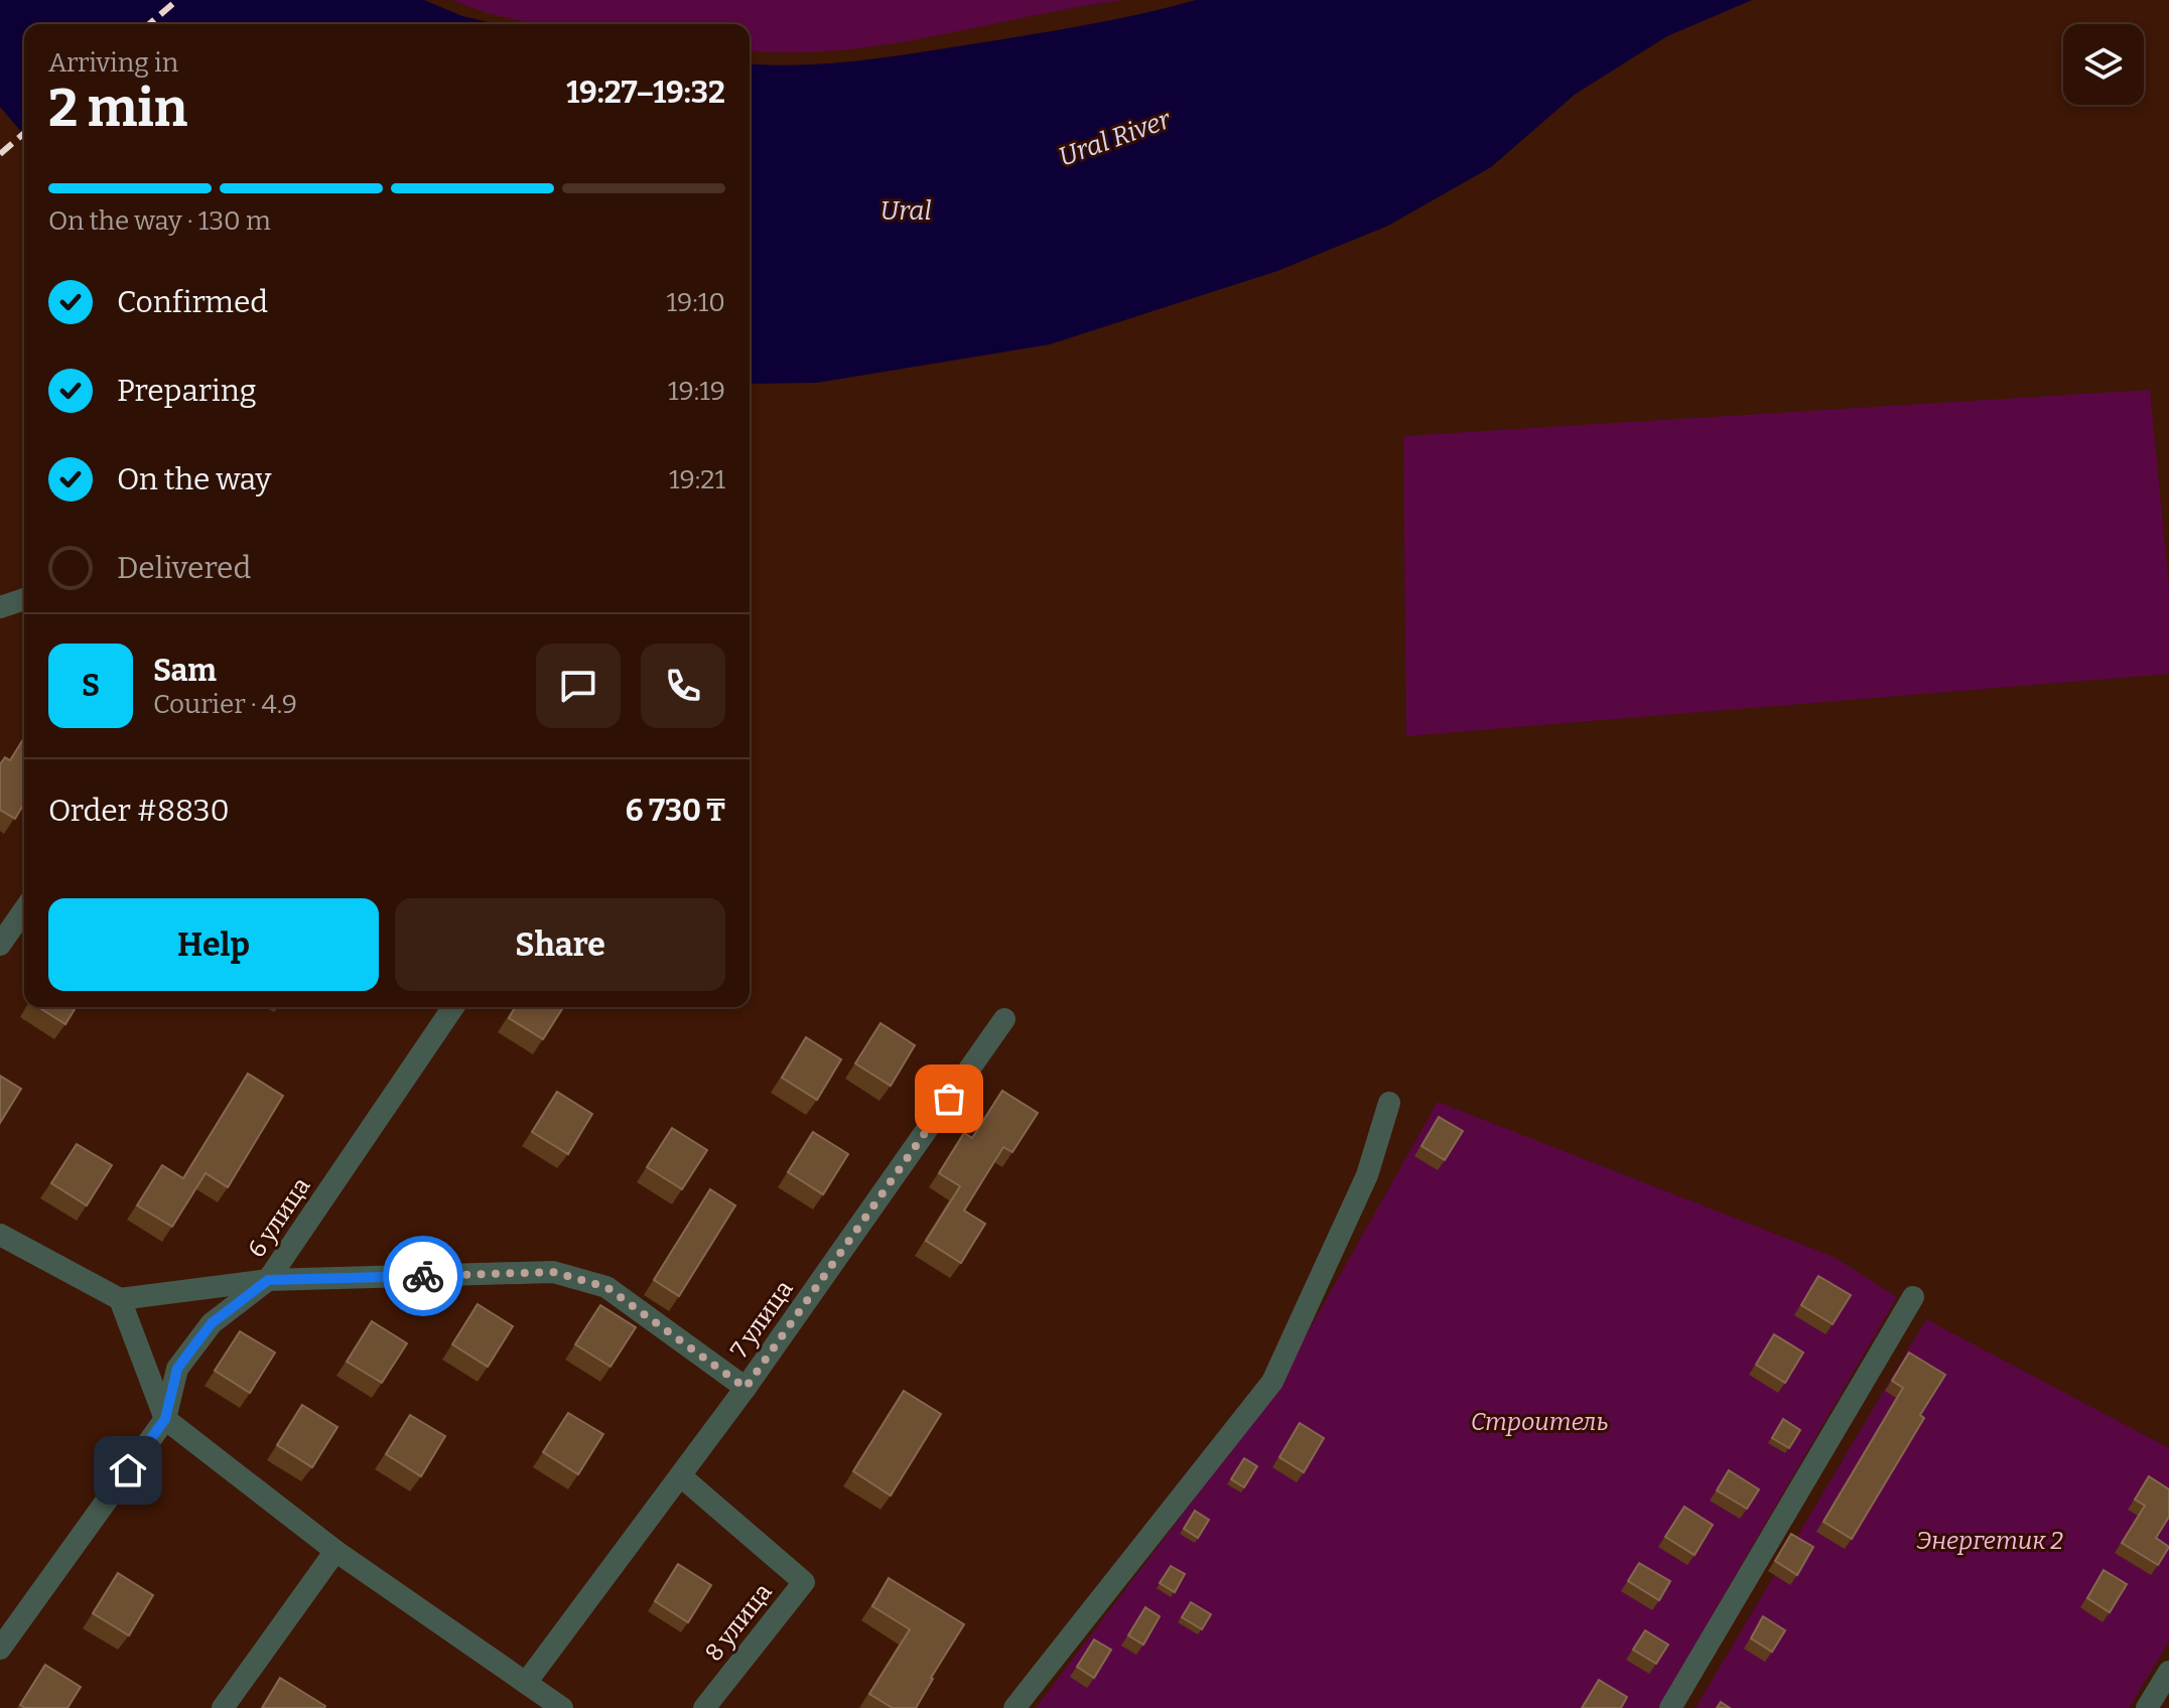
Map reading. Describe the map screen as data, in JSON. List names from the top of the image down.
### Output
{
  "streets": {
    "street": ["6 улица", "7 улица", "8 улица"]
  },
  "crossings": [
    ["7 улица", "8 улица"]
  ],
  "water": ["Ural River", "Ural"],
  "parks": ["Строитель", "Энергетик 2"],
  "page": {
    "heading": ["2 min", "Arriving in", "19:27–19:32"],
    "panel": [
      "Sam",
      "Courier · 4.9",
      "Order #8830",
      "6 730 ₸"
    ],
    "bar": "On the way · 130 m",
    "list": [
      ["Confirmed", "19:10"],
      ["Preparing", "19:19"],
      ["On the way", "19:21"],
      "Delivered"
    ],
    "round": "S",
    "buttons": ["Help", "Share"]
  }
}
